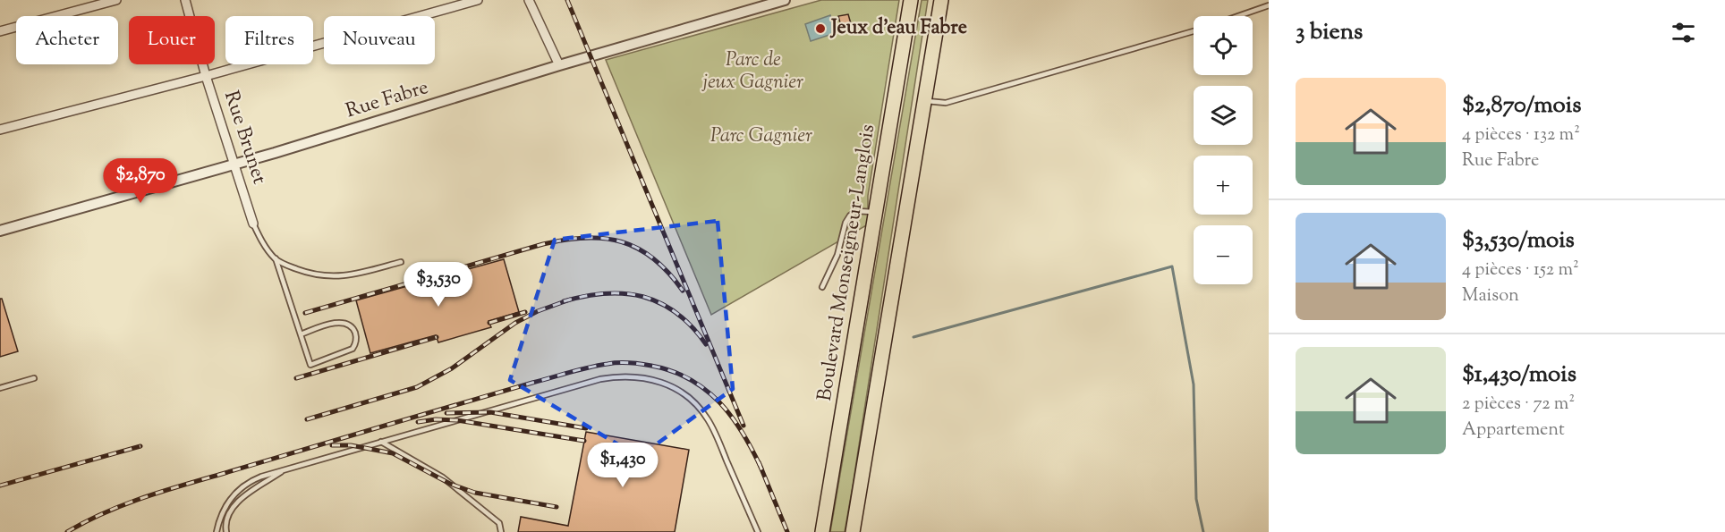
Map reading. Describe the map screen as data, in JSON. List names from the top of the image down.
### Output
{
  "streets": {
    "highway": ["Boulevard Monseigneur-Langlois"],
    "street": ["Rue Fabre", "Rue Brunet"]
  },
  "crossings": [
    ["Rue Fabre", "Rue Brunet"]
  ],
  "parks": ["Parc de jeux Gagnier", "Parc Gagnier"],
  "places": ["Jeux d'eau Fabre"],
  "page": {
    "heading": "3 biens",
    "map_buttons": ["+", "−"],
    "chip": [
      "Acheter",
      "Louer",
      "Filtres",
      "Nouveau"
    ],
    "list": [
      {
        "name": "$2,870/mois",
        "note": "4 pièces · 132 m² · Rue Fabre"
      },
      {
        "name": "$3,530/mois",
        "note": "4 pièces · 152 m² · Maison"
      },
      {
        "name": "$1,430/mois",
        "note": "2 pièces · 72 m² · Appartement"
      }
    ],
    "price": ["$2,870", "$3,530", "$1,430"]
  }
}
